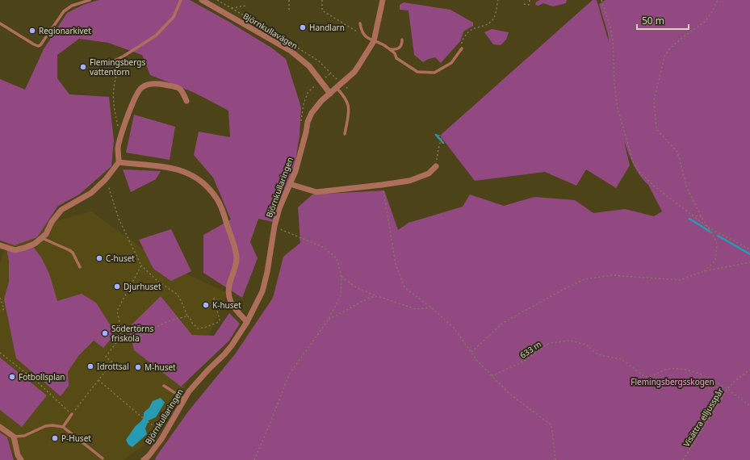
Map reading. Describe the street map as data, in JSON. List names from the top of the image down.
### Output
{
  "streets": {
    "street": ["Björnkullavägen", "Björnkullaringen"],
    "path": ["633 m", "Visättra elljusspår"]
  },
  "crossings": [
    ["Björnkullavägen", "Björnkullaringen"],
    ["633 m", "Visättra elljusspår"]
  ],
  "parks": ["Flemingsbergsskogen"],
  "places": [
    "Handlarn",
    "Regionarkivet",
    "Flemingsbergs vattentorn",
    "C-huset",
    "Djurhuset",
    "K-huset",
    "Södertörns friskola",
    "Idrottsal",
    "M-huset",
    "Fotbollsplan",
    "P-Huset"
  ],
  "scale_bar": "50 m"
}
